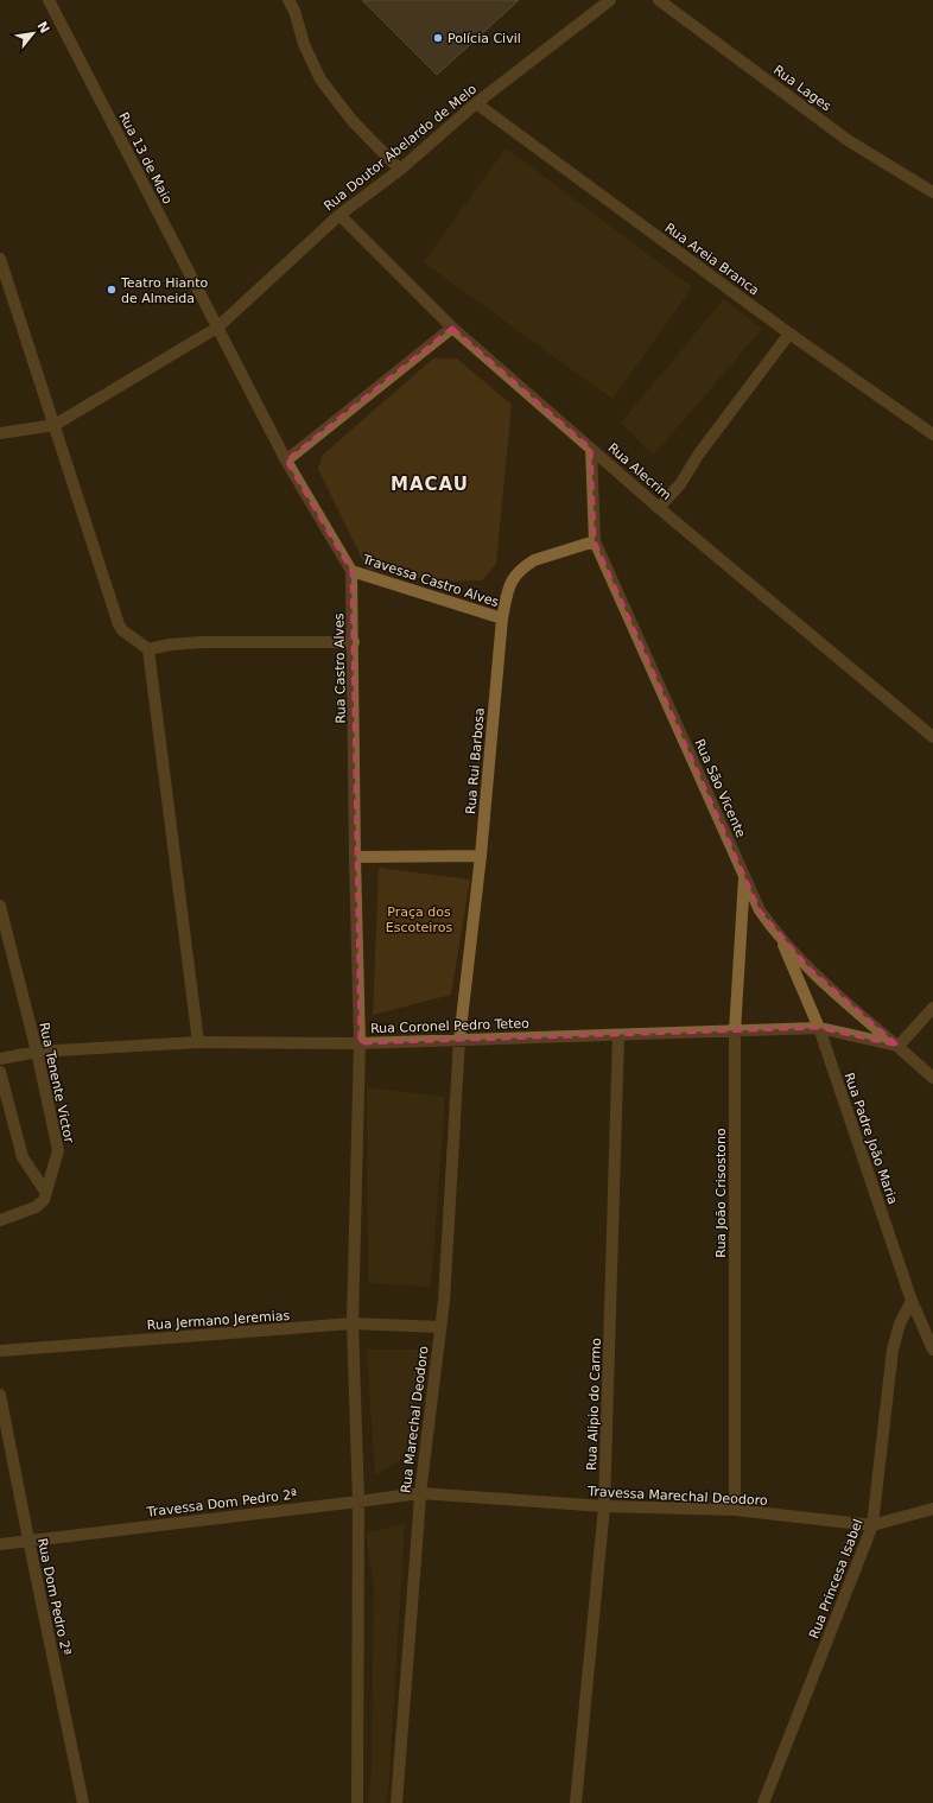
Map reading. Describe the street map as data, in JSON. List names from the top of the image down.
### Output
{
  "streets": {
    "street": [
      "Rua Lages",
      "Rua Doutor Abelardo de Melo",
      "Rua 13 de Maio",
      "Rua Areia Branca",
      "Rua Alecrim",
      "Travessa Castro Alves",
      "Rua Castro Alves",
      "Rua Rui Barbosa",
      "Rua São Vicente",
      "Rua Coronel Pedro Teteo",
      "Rua Tenente Victor",
      "Rua Padre João Maria",
      "Rua João Crisostono",
      "Rua Jermano Jeremias",
      "Rua Alipio do Carmo",
      "Rua Marechal Deodoro",
      "Travessa Marechal Deodoro",
      "Travessa Dom Pedro 2ª",
      "Rua Princesa Isabel",
      "Rua Dom Pedro 2ª"
    ]
  },
  "crossings": [
    ["Rua Doutor Abelardo de Melo", "Rua 13 de Maio"],
    ["Rua Doutor Abelardo de Melo", "Rua Areia Branca"],
    ["Rua Doutor Abelardo de Melo", "Rua Alecrim"],
    ["Rua Doutor Abelardo de Melo", "Rua Castro Alves"],
    ["Rua 13 de Maio", "Rua Castro Alves"],
    ["Rua Alecrim", "Rua São Vicente"],
    ["Travessa Castro Alves", "Rua Castro Alves"],
    ["Travessa Castro Alves", "Rua Rui Barbosa"],
    ["Rua Castro Alves", "Rua Coronel Pedro Teteo"],
    ["Rua Rui Barbosa", "Rua São Vicente"],
    ["Rua Rui Barbosa", "Rua Coronel Pedro Teteo"],
    ["Rua Rui Barbosa", "Rua Marechal Deodoro"],
    ["Rua São Vicente", "Rua Coronel Pedro Teteo"],
    ["Rua São Vicente", "Rua Padre João Maria"],
    ["Rua São Vicente", "Rua João Crisostono"],
    ["Rua Coronel Pedro Teteo", "Rua Tenente Victor"],
    ["Rua Coronel Pedro Teteo", "Rua Padre João Maria"],
    ["Rua Coronel Pedro Teteo", "Rua João Crisostono"],
    ["Rua Coronel Pedro Teteo", "Rua Alipio do Carmo"],
    ["Rua Coronel Pedro Teteo", "Rua Marechal Deodoro"],
    ["Rua Padre João Maria", "Rua Princesa Isabel"],
    ["Rua João Crisostono", "Travessa Marechal Deodoro"],
    ["Rua Jermano Jeremias", "Rua Marechal Deodoro"],
    ["Rua Alipio do Carmo", "Travessa Marechal Deodoro"],
    ["Rua Marechal Deodoro", "Travessa Marechal Deodoro"],
    ["Rua Marechal Deodoro", "Travessa Dom Pedro 2ª"],
    ["Travessa Marechal Deodoro", "Travessa Dom Pedro 2ª"],
    ["Travessa Marechal Deodoro", "Rua Princesa Isabel"],
    ["Travessa Dom Pedro 2ª", "Rua Dom Pedro 2ª"]
  ],
  "districts": ["MACAU"],
  "parks": ["Praça dos Escoteiros"],
  "places": ["Polícia Civil", "Teatro Hianto de Almeida"],
  "north": "top right"
}
